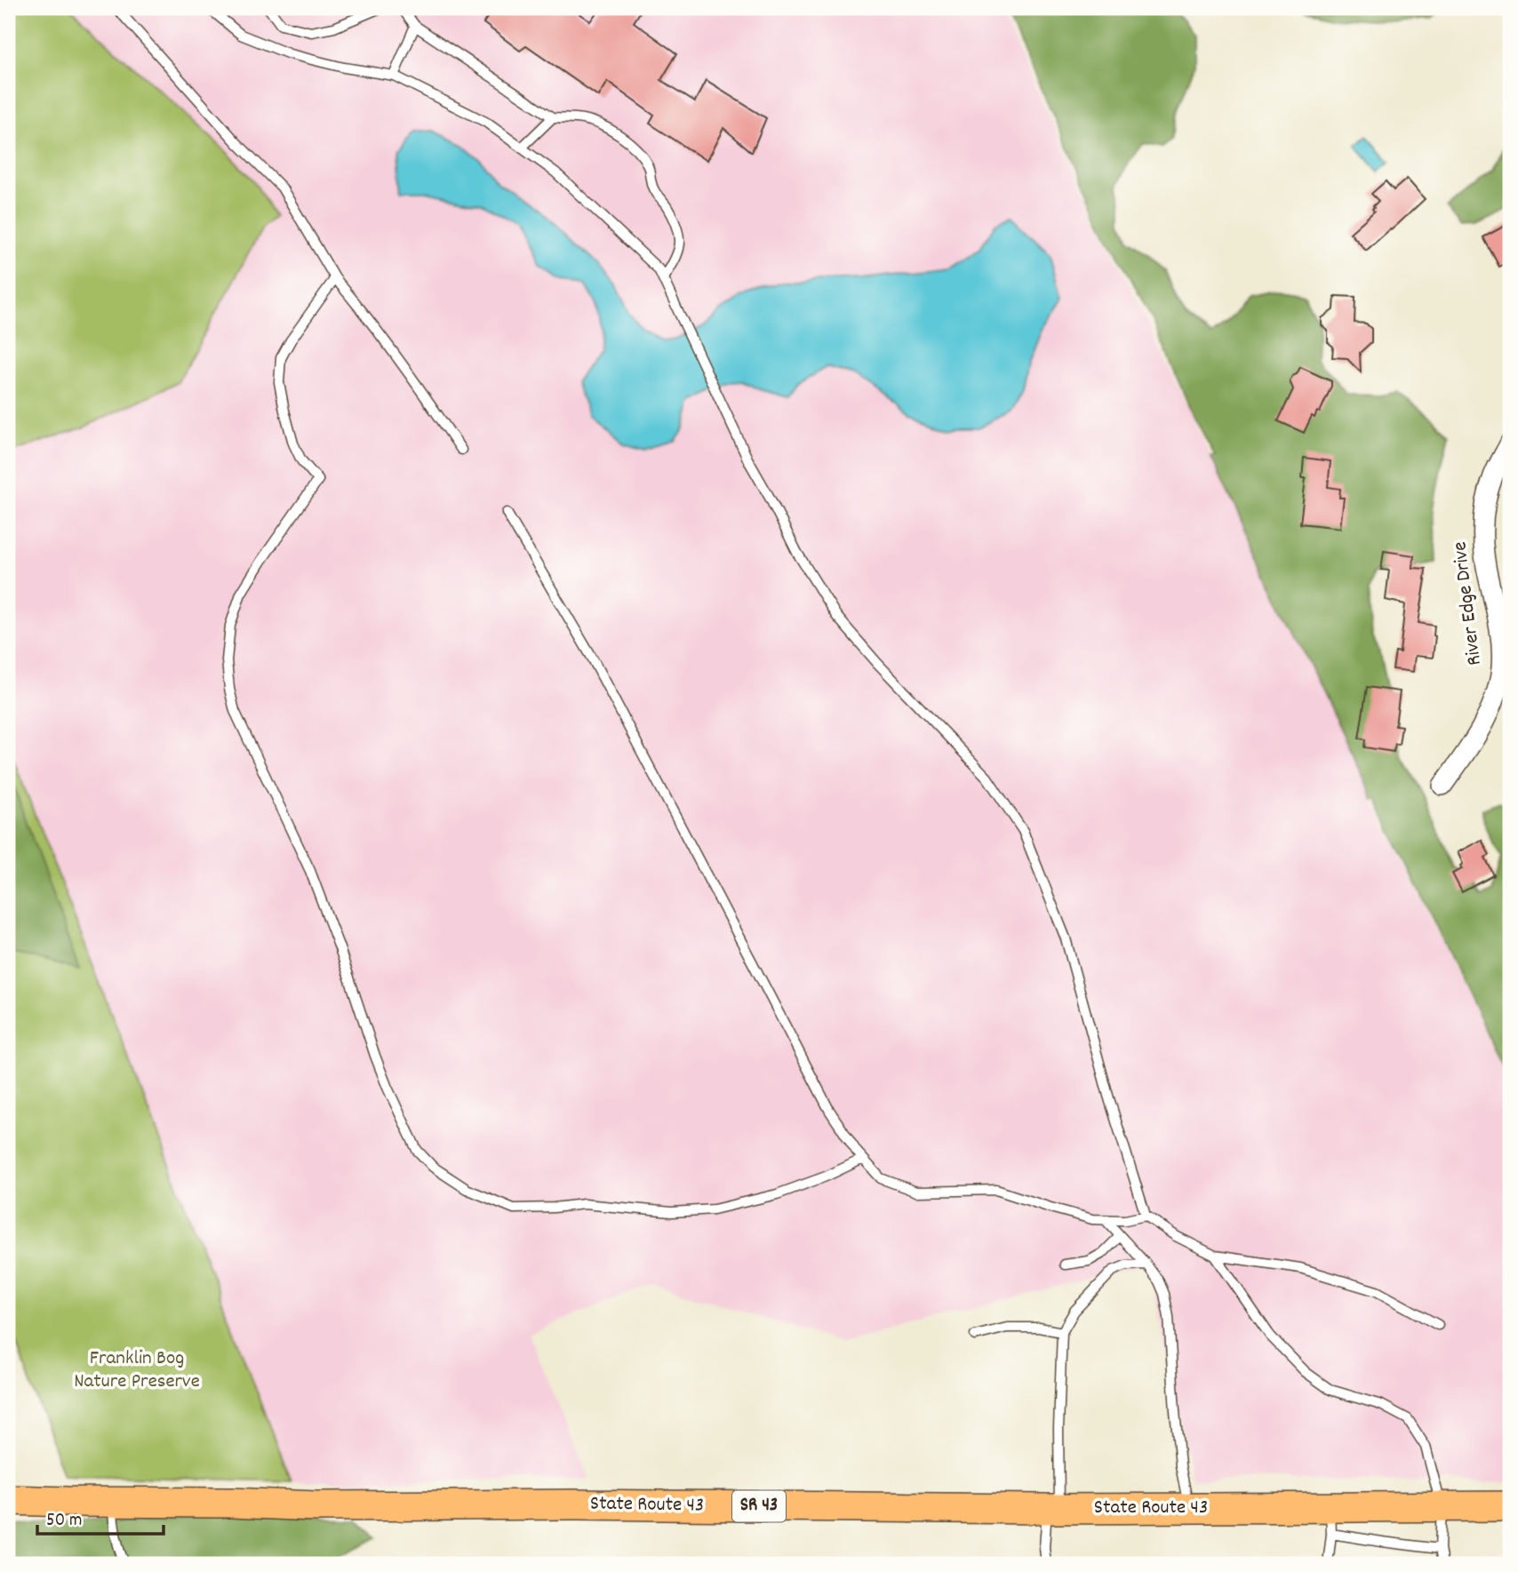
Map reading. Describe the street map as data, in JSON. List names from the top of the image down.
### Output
{
  "streets": {
    "main road": ["State Route 43", "SR 43"],
    "street": ["River Edge Drive"]
  },
  "parks": ["Franklin Bog Nature Preserve"],
  "scale_bar": "50 m"
}
